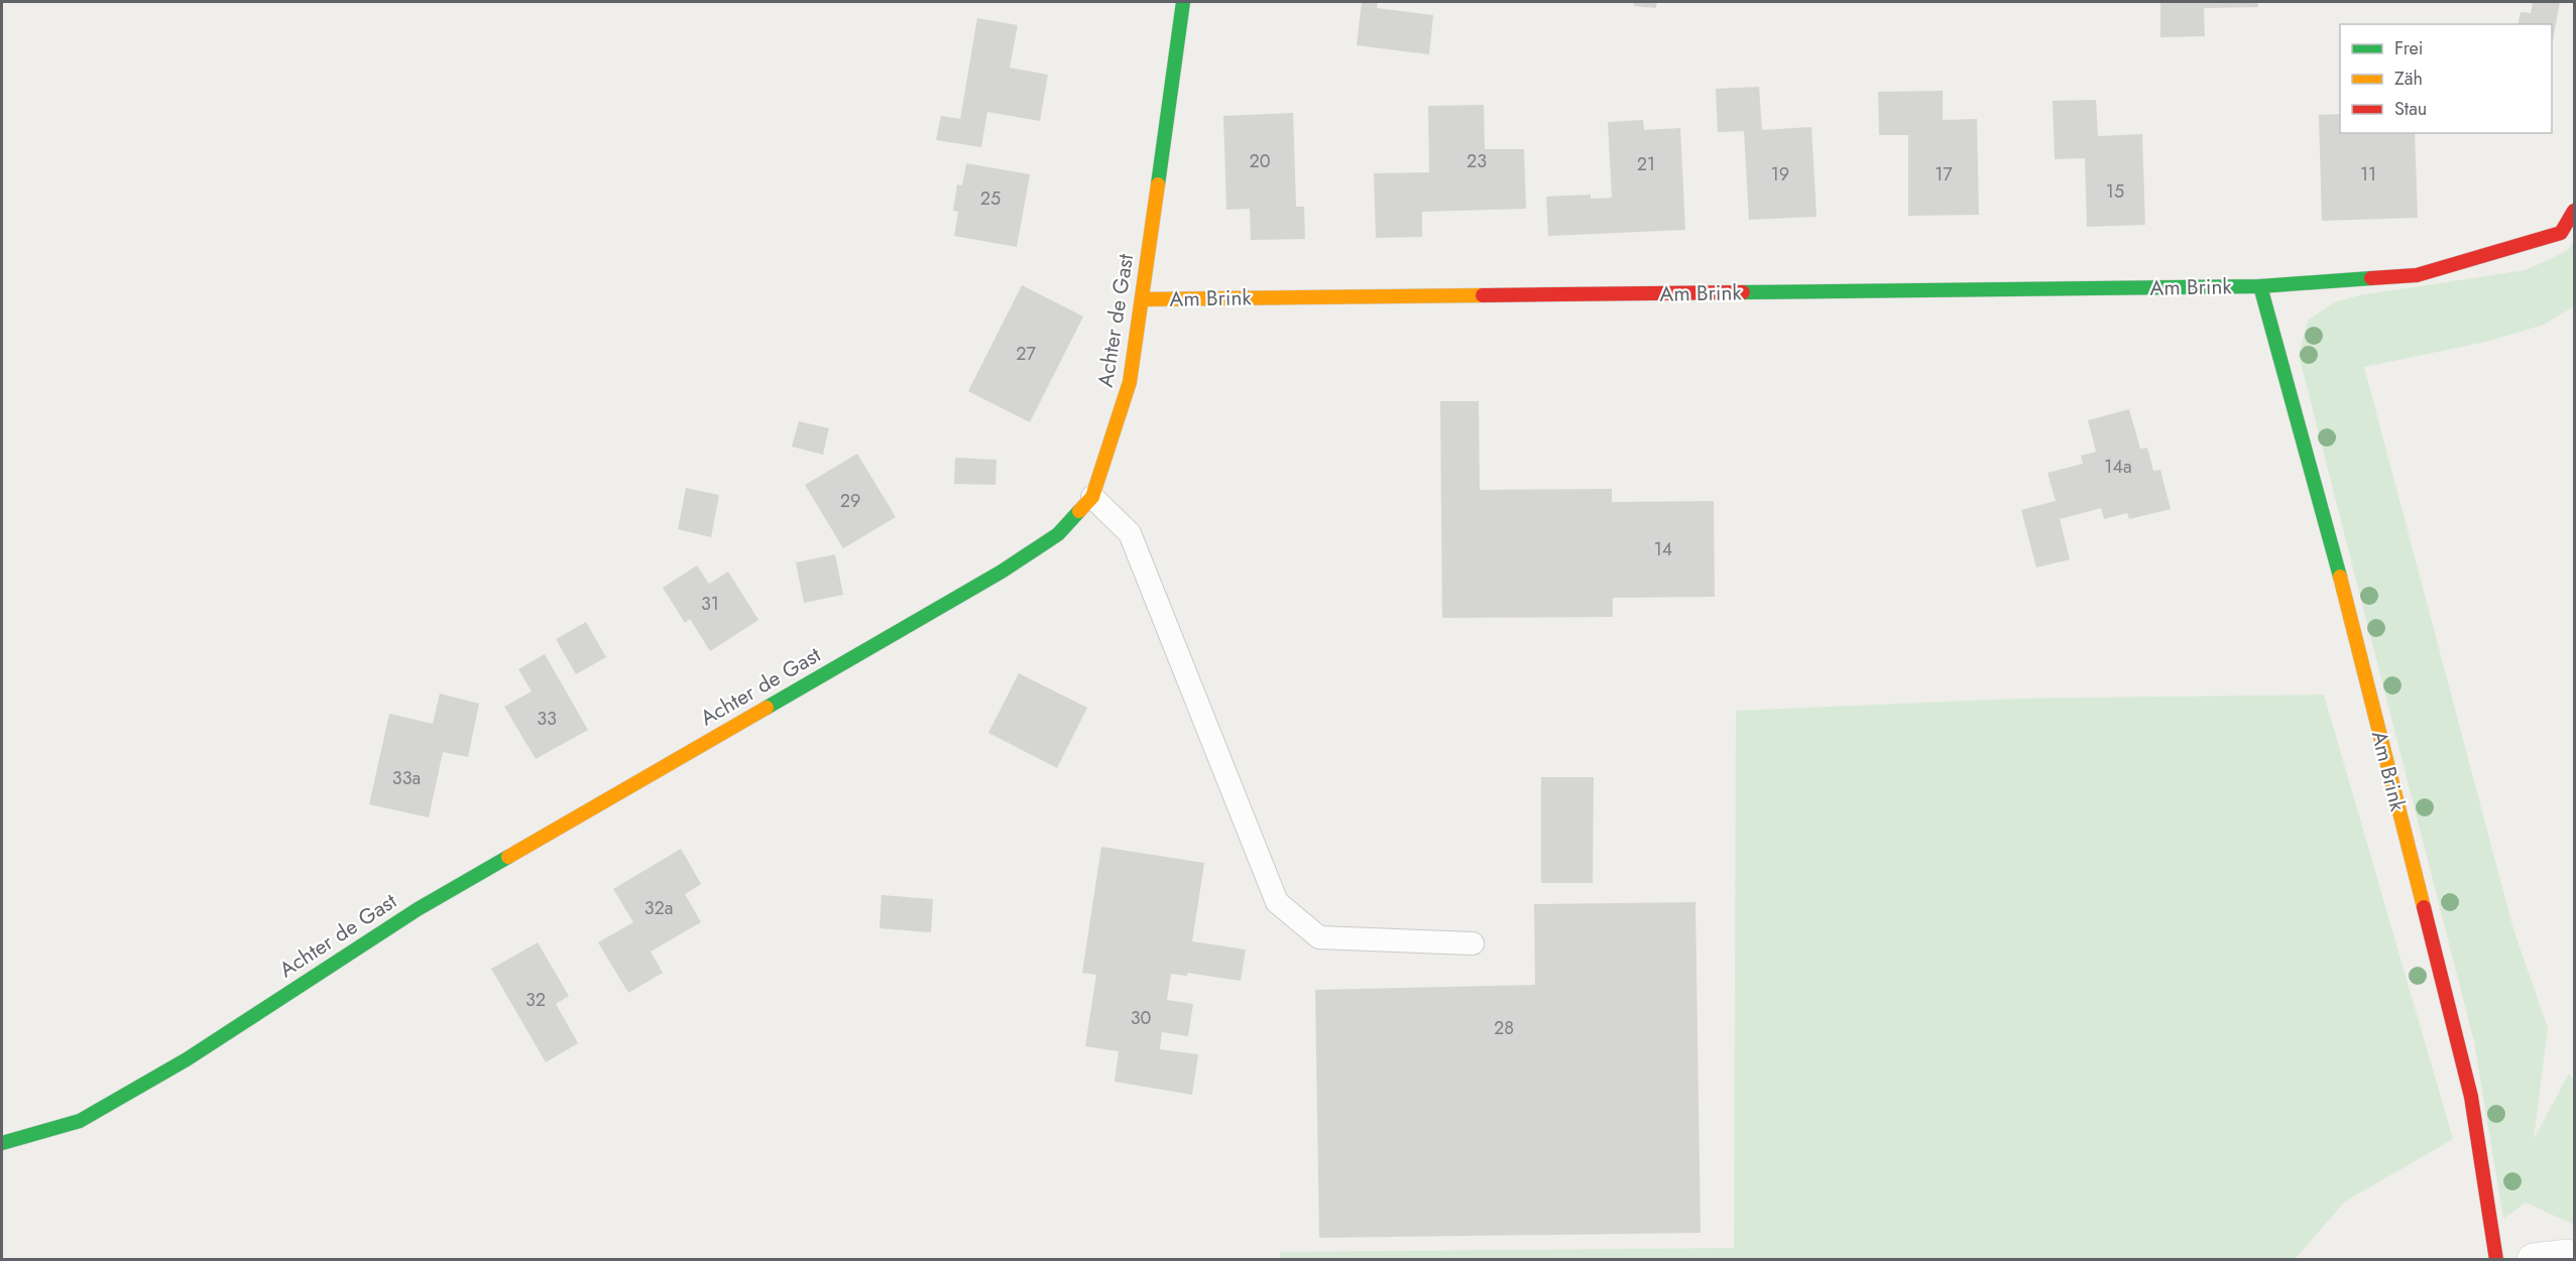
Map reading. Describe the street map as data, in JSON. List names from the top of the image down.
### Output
{
  "streets": {
    "street": ["Am Brink", "Achter de Gast"]
  },
  "crossings": [
    ["Am Brink", "Achter de Gast"]
  ],
  "house_numbers": [
    "20",
    "23",
    "21",
    "19",
    "17",
    "11",
    "15",
    "25",
    "27",
    "14a",
    "29",
    "14",
    "31",
    "33",
    "33a",
    "32a",
    "32",
    "30",
    "28"
  ],
  "legend": ["Frei", "Zäh", "Stau"]
}
